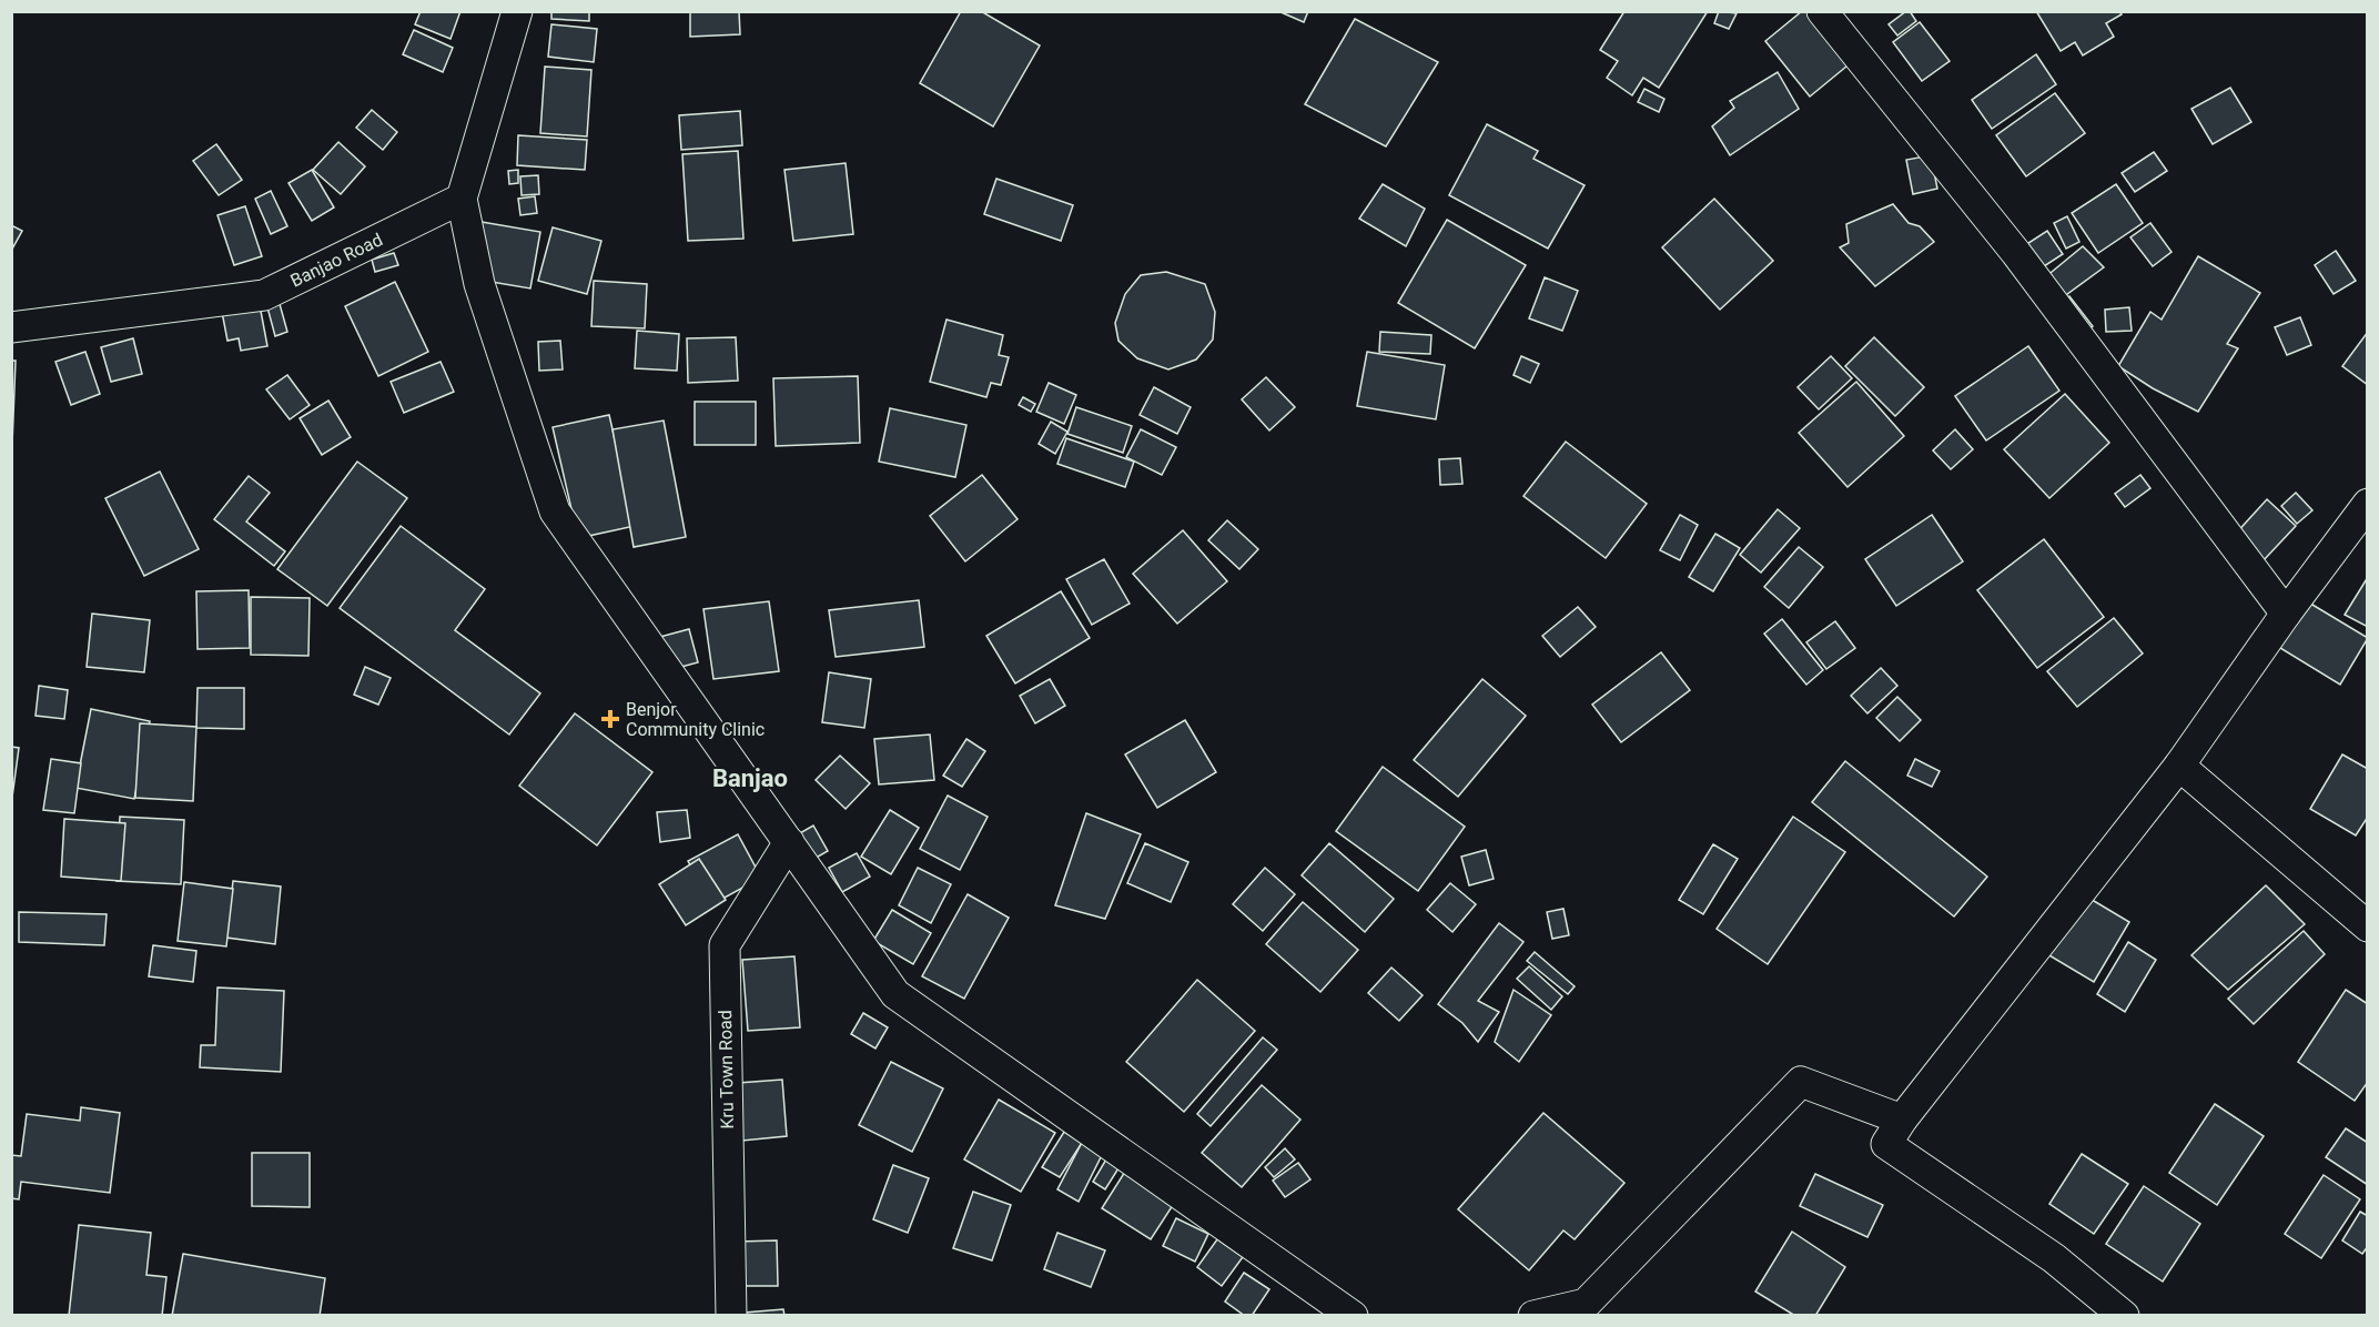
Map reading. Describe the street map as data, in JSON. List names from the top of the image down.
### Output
{
  "streets": {
    "street": ["Banjao Road", "Kru Town Road"]
  },
  "districts": ["Banjao"],
  "places": {
    "health": ["Benjor Community Clinic"]
  }
}
